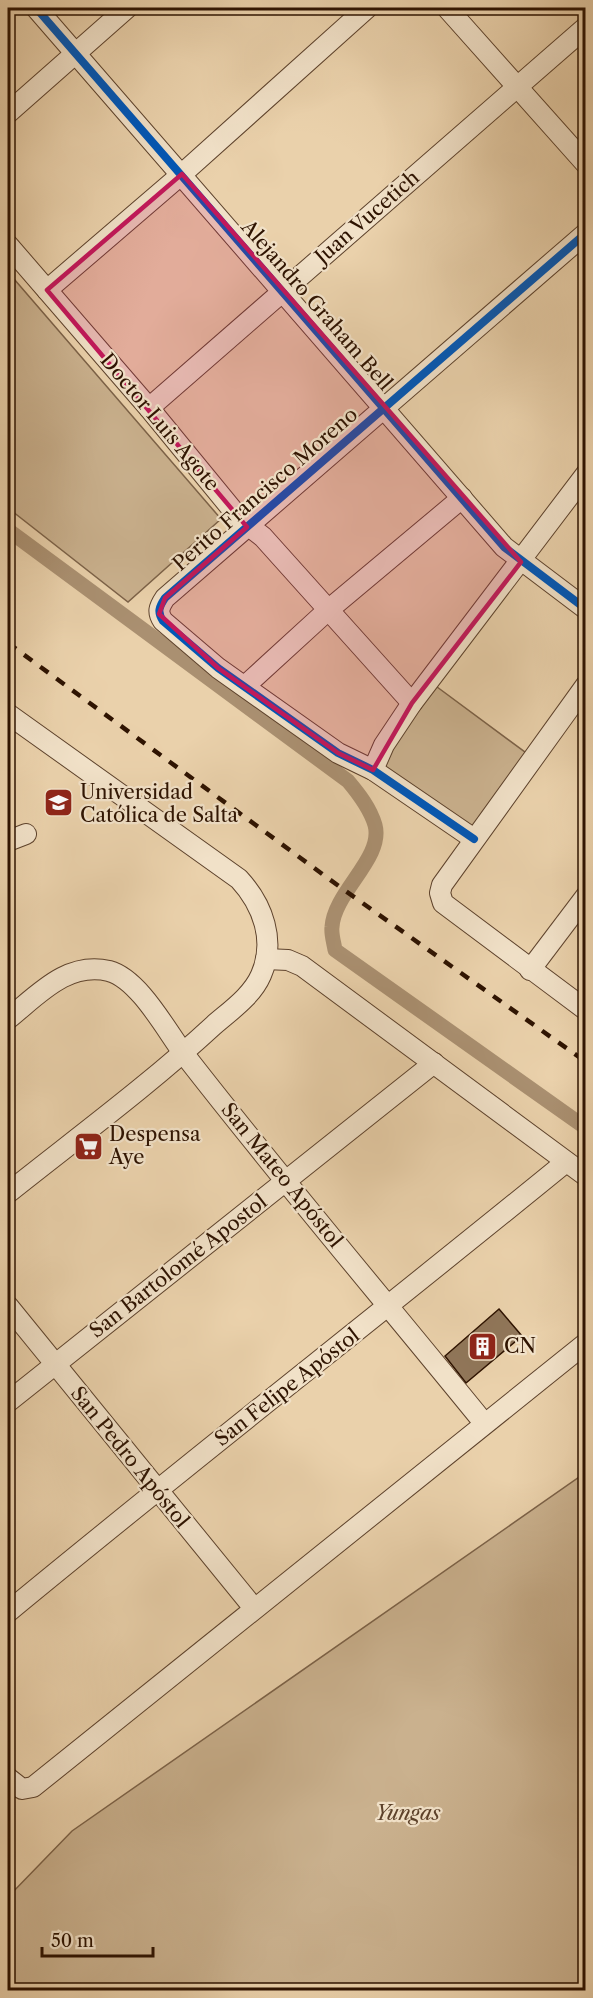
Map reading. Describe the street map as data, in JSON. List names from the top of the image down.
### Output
{
  "streets": {
    "street": [
      "Juan Vucetich",
      "Alejandro Graham Bell",
      "Doctor Luis Agote",
      "Perito Francisco Moreno",
      "San Mateo Apóstol",
      "San Bartolomé Apostol",
      "San Felipe Apóstol",
      "San Pedro Apóstol"
    ]
  },
  "crossings": [
    ["Juan Vucetich", "Alejandro Graham Bell"],
    ["Juan Vucetich", "Doctor Luis Agote"],
    ["Alejandro Graham Bell", "Perito Francisco Moreno"],
    ["Doctor Luis Agote", "Perito Francisco Moreno"],
    ["San Mateo Apóstol", "San Bartolomé Apostol"],
    ["San Mateo Apóstol", "San Felipe Apóstol"],
    ["San Bartolomé Apostol", "San Pedro Apóstol"],
    ["San Felipe Apóstol", "San Pedro Apóstol"]
  ],
  "parks": ["Yungas"],
  "places": {
    "school or university": ["Universidad Católica de Salta"],
    "supermarket": ["Despensa Aye"],
    "building": ["CN"]
  },
  "scale_bar": "50 m"
}
